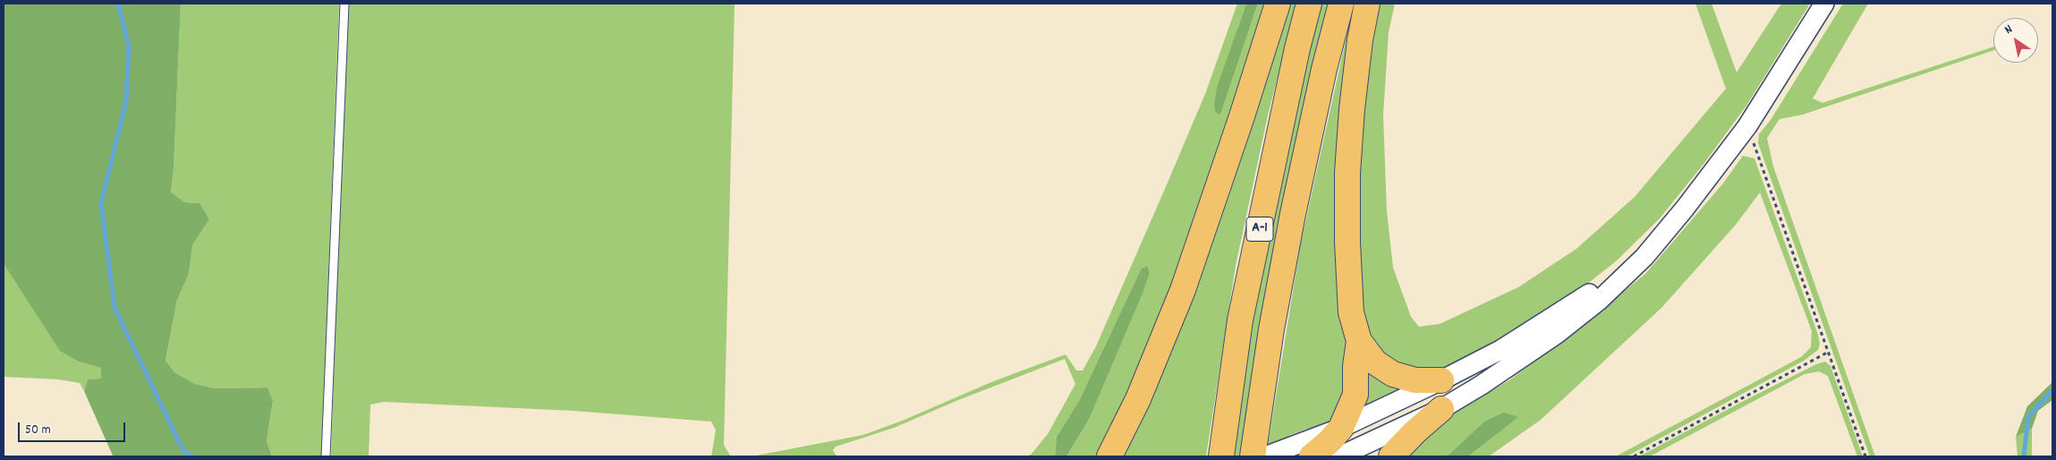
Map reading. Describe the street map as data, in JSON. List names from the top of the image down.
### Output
{
  "streets": {
    "highway": ["A-1"]
  },
  "scale_bar": "50 m",
  "north": "top left"
}
